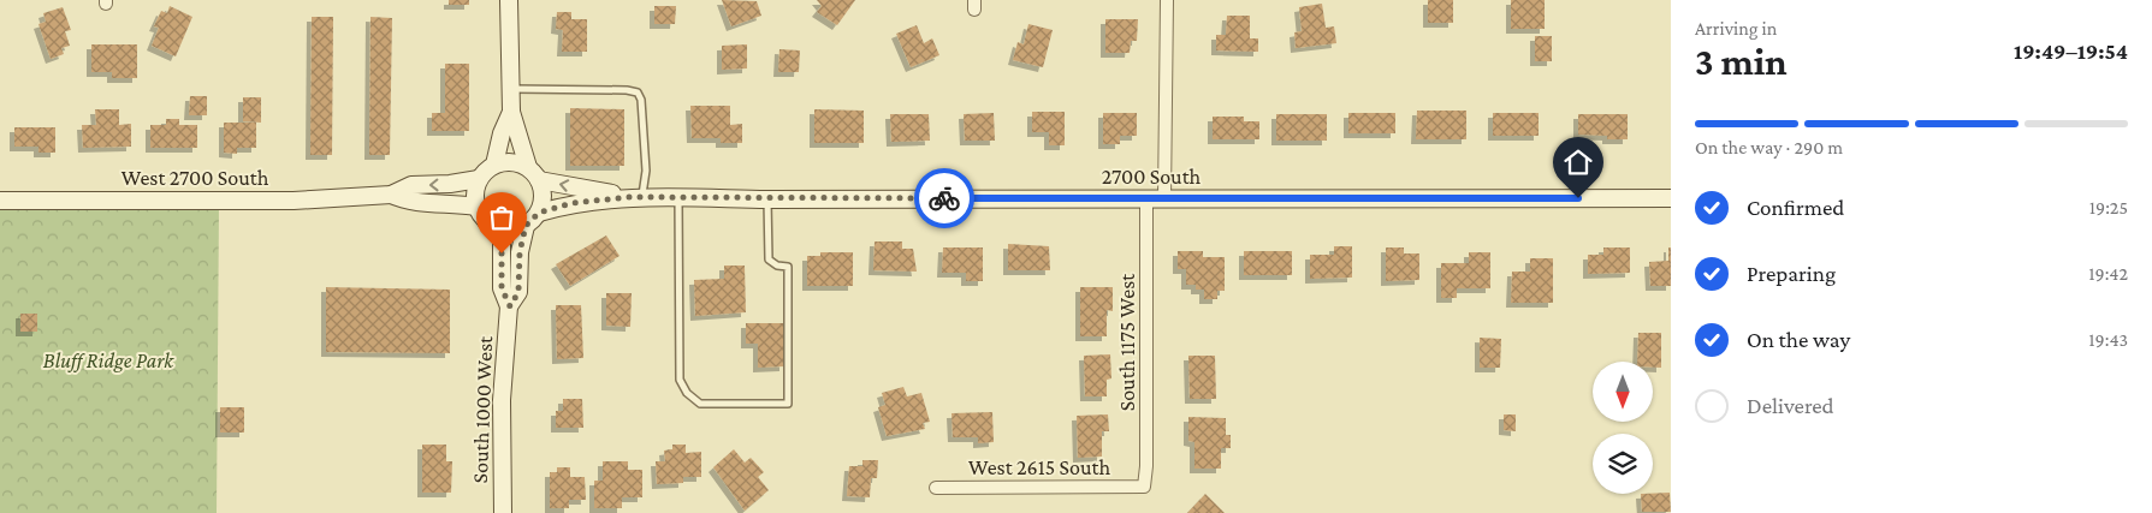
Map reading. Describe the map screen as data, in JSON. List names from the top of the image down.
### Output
{
  "streets": {
    "main road": ["2700 South", "West 2700 South", "South 1000 West"],
    "street": ["South 1175 West", "West 2615 South"]
  },
  "crossings": [
    ["2700 South", "South 1175 West"],
    ["West 2700 South", "South 1000 West"],
    ["South 1175 West", "West 2615 South"]
  ],
  "parks": ["Bluff Ridge Park"],
  "north": "bottom",
  "page": {
    "heading": ["3 min", "Arriving in", "19:49–19:54"],
    "bar": "On the way · 290 m",
    "list": [
      ["Confirmed", "19:25"],
      ["Preparing", "19:42"],
      ["On the way", "19:43"],
      "Delivered"
    ]
  }
}
